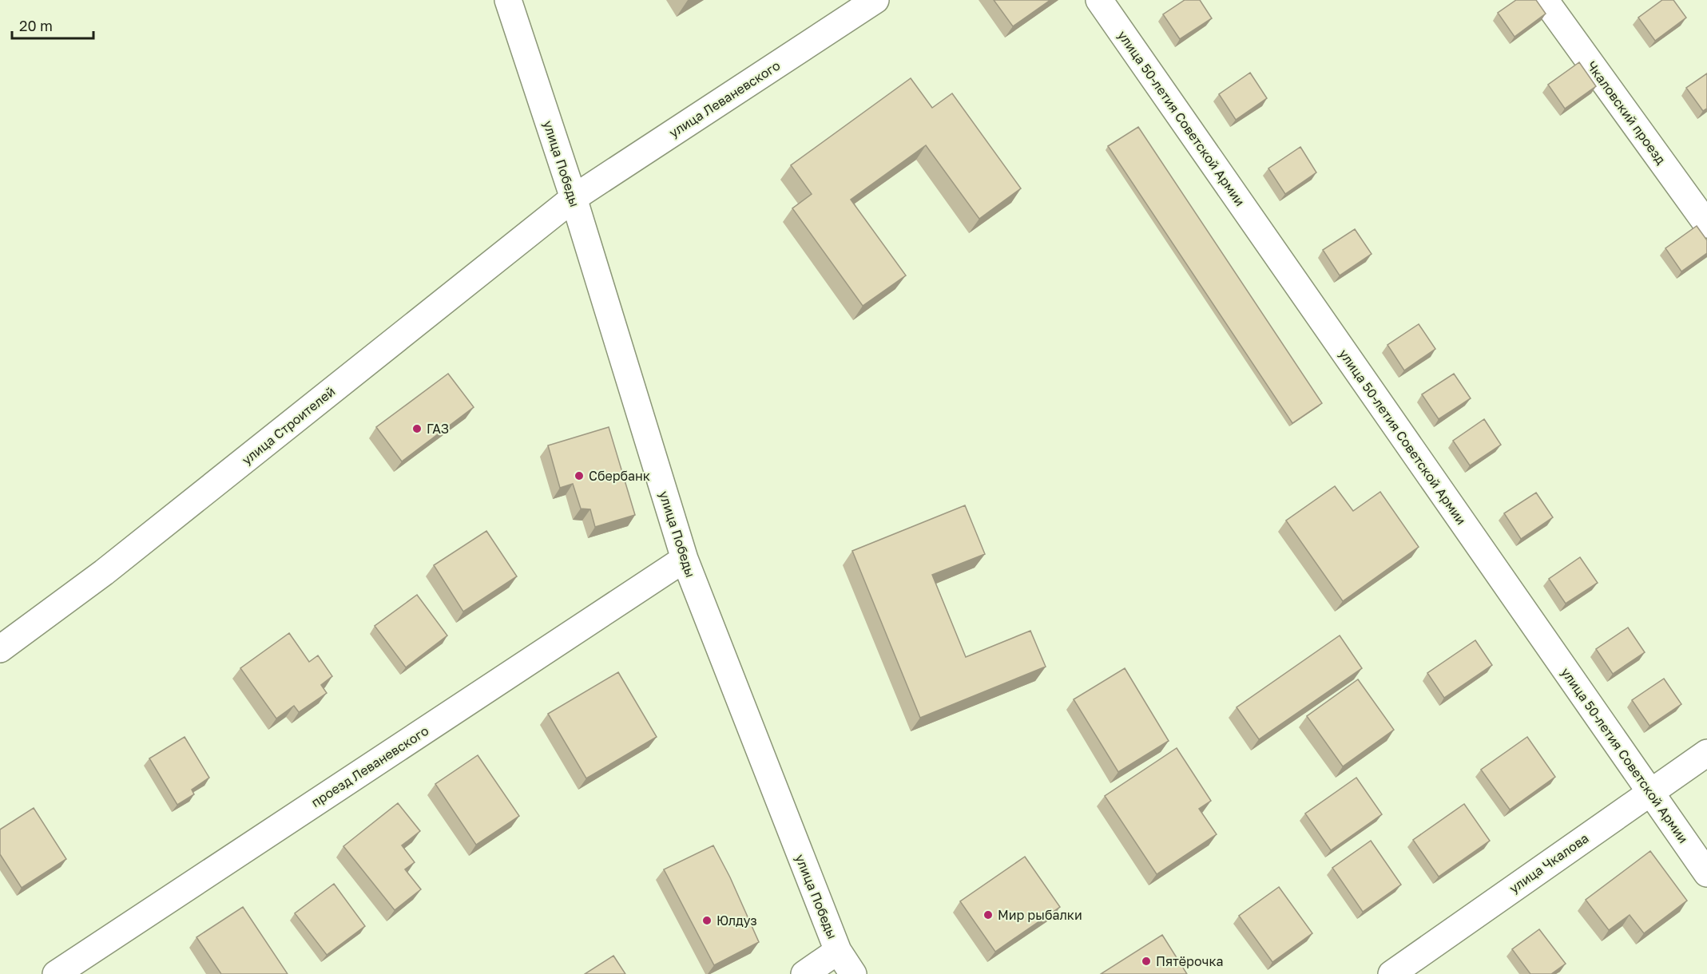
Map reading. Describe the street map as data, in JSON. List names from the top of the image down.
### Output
{
  "streets": {
    "street": [
      "улица Леваневского",
      "Чкаловский проезд",
      "улица 50-летия Советской Армии",
      "улица Победы",
      "улица Строителей",
      "проезд Леваневского",
      "улица Чкалова"
    ]
  },
  "crossings": [
    ["улица Леваневского", "улица Победы"],
    ["улица Леваневского", "улица Строителей"],
    ["улица 50-летия Советской Армии", "улица Чкалова"],
    ["улица Победы", "улица Строителей"],
    ["улица Победы", "проезд Леваневского"]
  ],
  "places": [
    "ГАЗ",
    "Сбербанк",
    "Мир рыбалки",
    "Юлдуз",
    "Пятёрочка"
  ],
  "scale_bar": "20 m"
}
